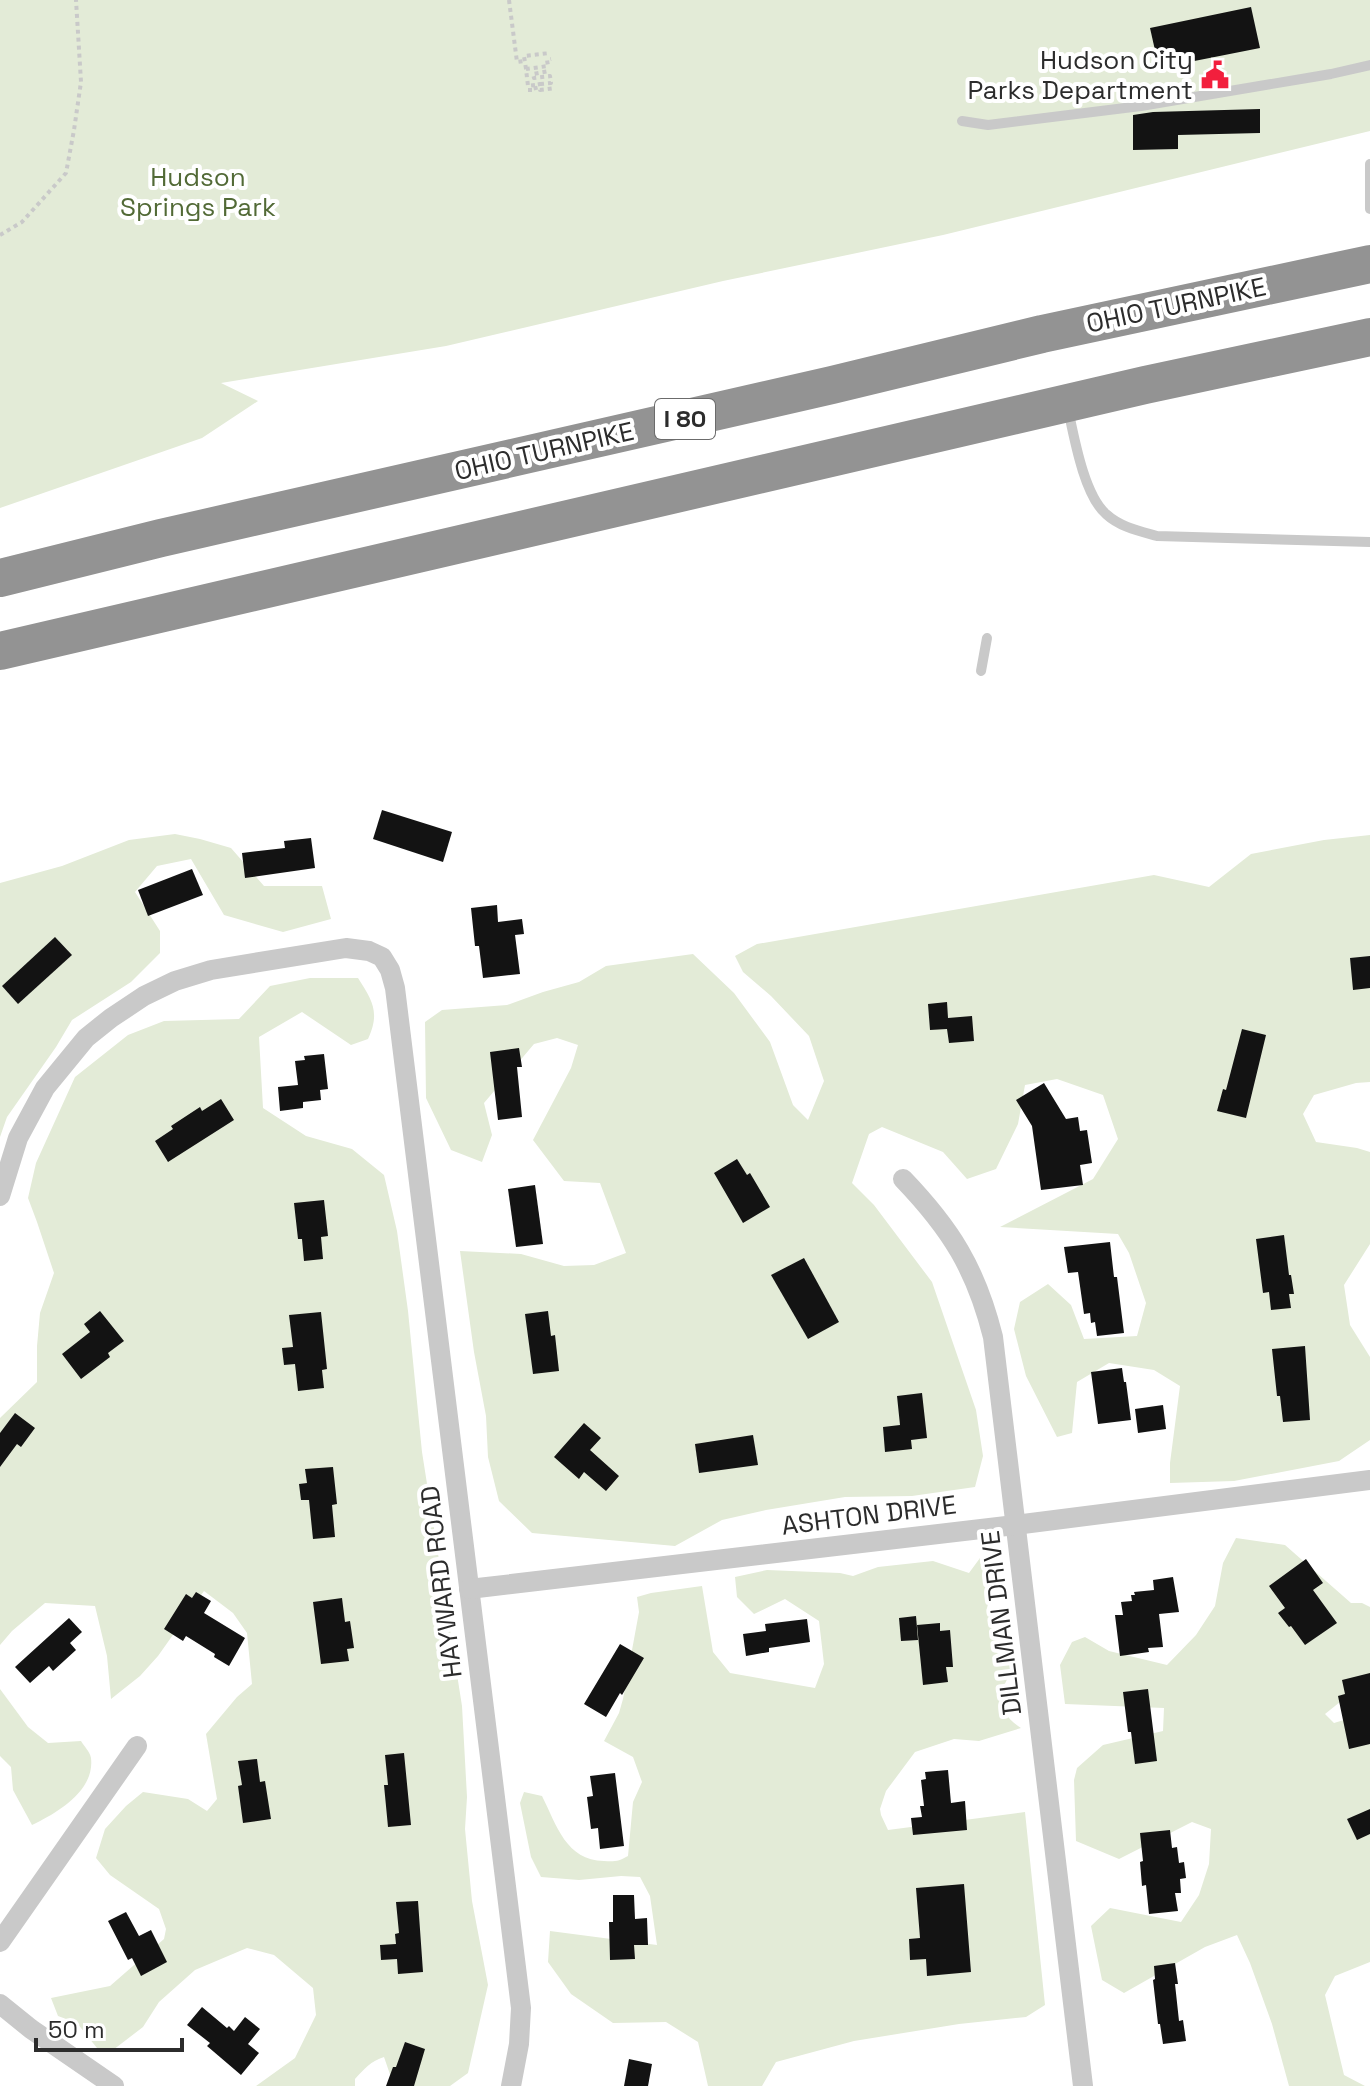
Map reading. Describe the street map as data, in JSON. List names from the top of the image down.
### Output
{
  "streets": {
    "highway": ["OHIO TURNPIKE", "I 80"],
    "street": ["ASHTON DRIVE", "HAYWARD ROAD", "DILLMAN DRIVE"]
  },
  "crossings": [
    ["ASHTON DRIVE", "HAYWARD ROAD"],
    ["ASHTON DRIVE", "DILLMAN DRIVE"]
  ],
  "parks": ["Hudson Springs Park"],
  "places": {
    "public building": ["Hudson City Parks Department"]
  },
  "scale_bar": "50 m"
}
